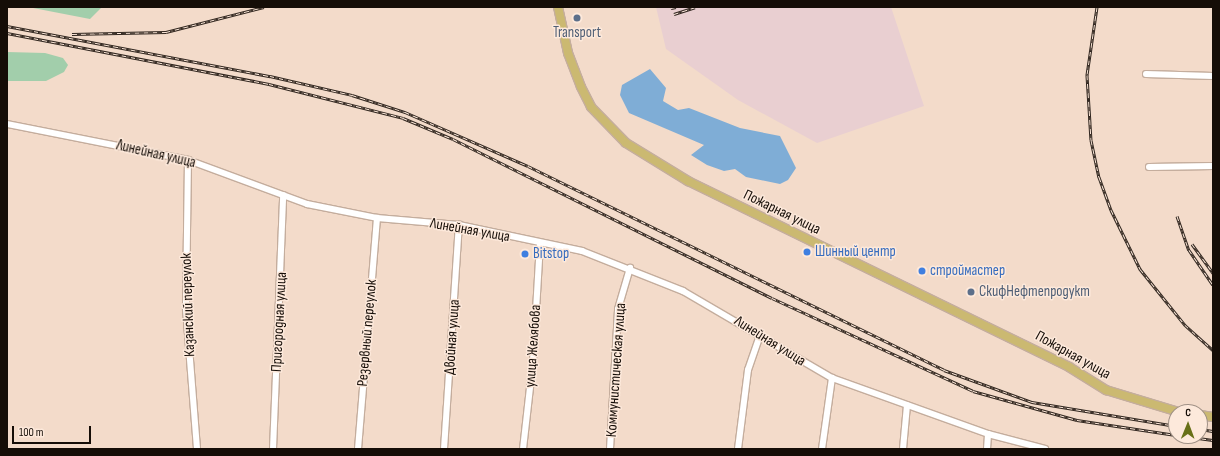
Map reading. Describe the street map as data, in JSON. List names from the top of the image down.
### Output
{
  "streets": {
    "main road": ["Пожарная улица"],
    "street": [
      "Линейная улица",
      "Казанский переулок",
      "Пригородная улица",
      "Резервный переулок",
      "Двойная улица",
      "улица Желябова",
      "Коммунистическая улица"
    ]
  },
  "crossings": [
    ["Линейная улица", "Казанский переулок"],
    ["Линейная улица", "Пригородная улица"],
    ["Линейная улица", "Резервный переулок"],
    ["Линейная улица", "Двойная улица"],
    ["Линейная улица", "улица Желябова"],
    ["Линейная улица", "Коммунистическая улица"]
  ],
  "places": [
    "Transport",
    "Шинный центр",
    "Bitstop",
    "строймастер",
    "СкифНефтепродукт"
  ],
  "scale_bar": "100 m",
  "north": "top"
}
